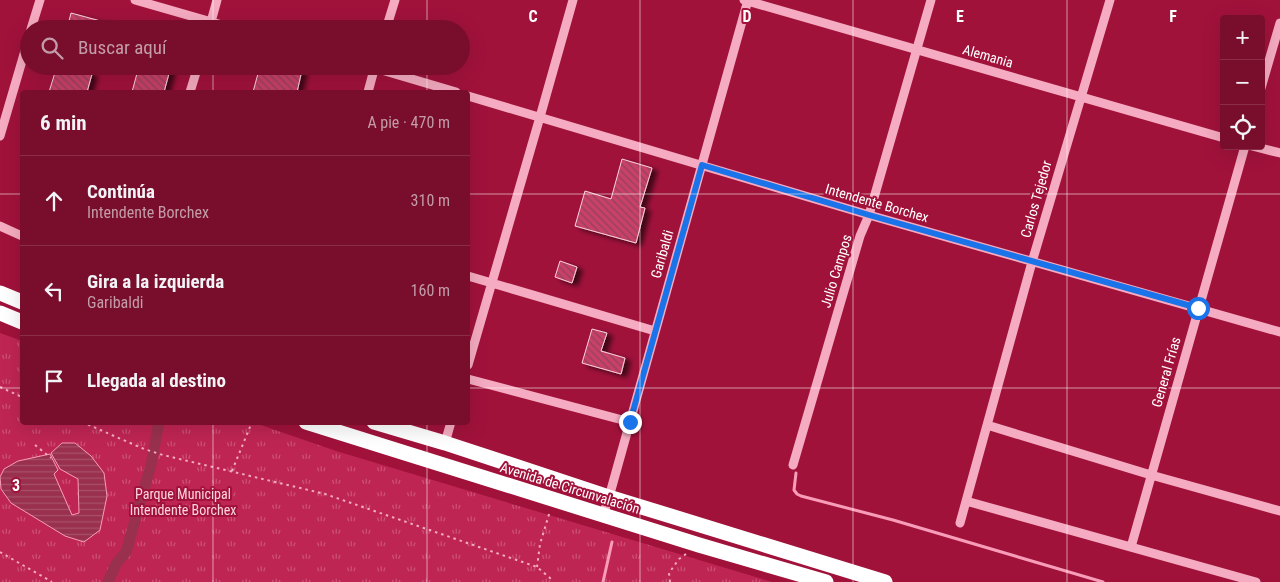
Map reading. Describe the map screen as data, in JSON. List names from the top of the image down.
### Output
{
  "streets": {
    "highway": ["Avenida de Circunvalación"],
    "street": [
      "Alemania",
      "Carlos Tejedor",
      "Intendente Borchex",
      "Garibaldi",
      "Julio Campos",
      "General Frías"
    ]
  },
  "crossings": [
    ["Alemania", "Carlos Tejedor"],
    ["Alemania", "Garibaldi"],
    ["Alemania", "Julio Campos"],
    ["Carlos Tejedor", "Intendente Borchex"],
    ["Intendente Borchex", "Garibaldi"],
    ["Intendente Borchex", "Julio Campos"],
    ["Intendente Borchex", "General Frías"],
    ["Garibaldi", "Avenida de Circunvalación"]
  ],
  "parks": ["Parque Municipal Intendente Borchex"],
  "page": {
    "map_buttons": ["+", "−"],
    "search": "Buscar aquí",
    "heading": ["6 min", "A pie · 470 m"],
    "list": [
      ["Continúa", "Intendente Borchex", "310 m"],
      ["Gira a la izquierda", "Garibaldi", "160 m"],
      "Llegada al destino"
    ]
  },
  "grid": {
    "columns": [
      "C",
      "D",
      "E",
      "F"
    ],
    "rows": ["3"]
  }
}
